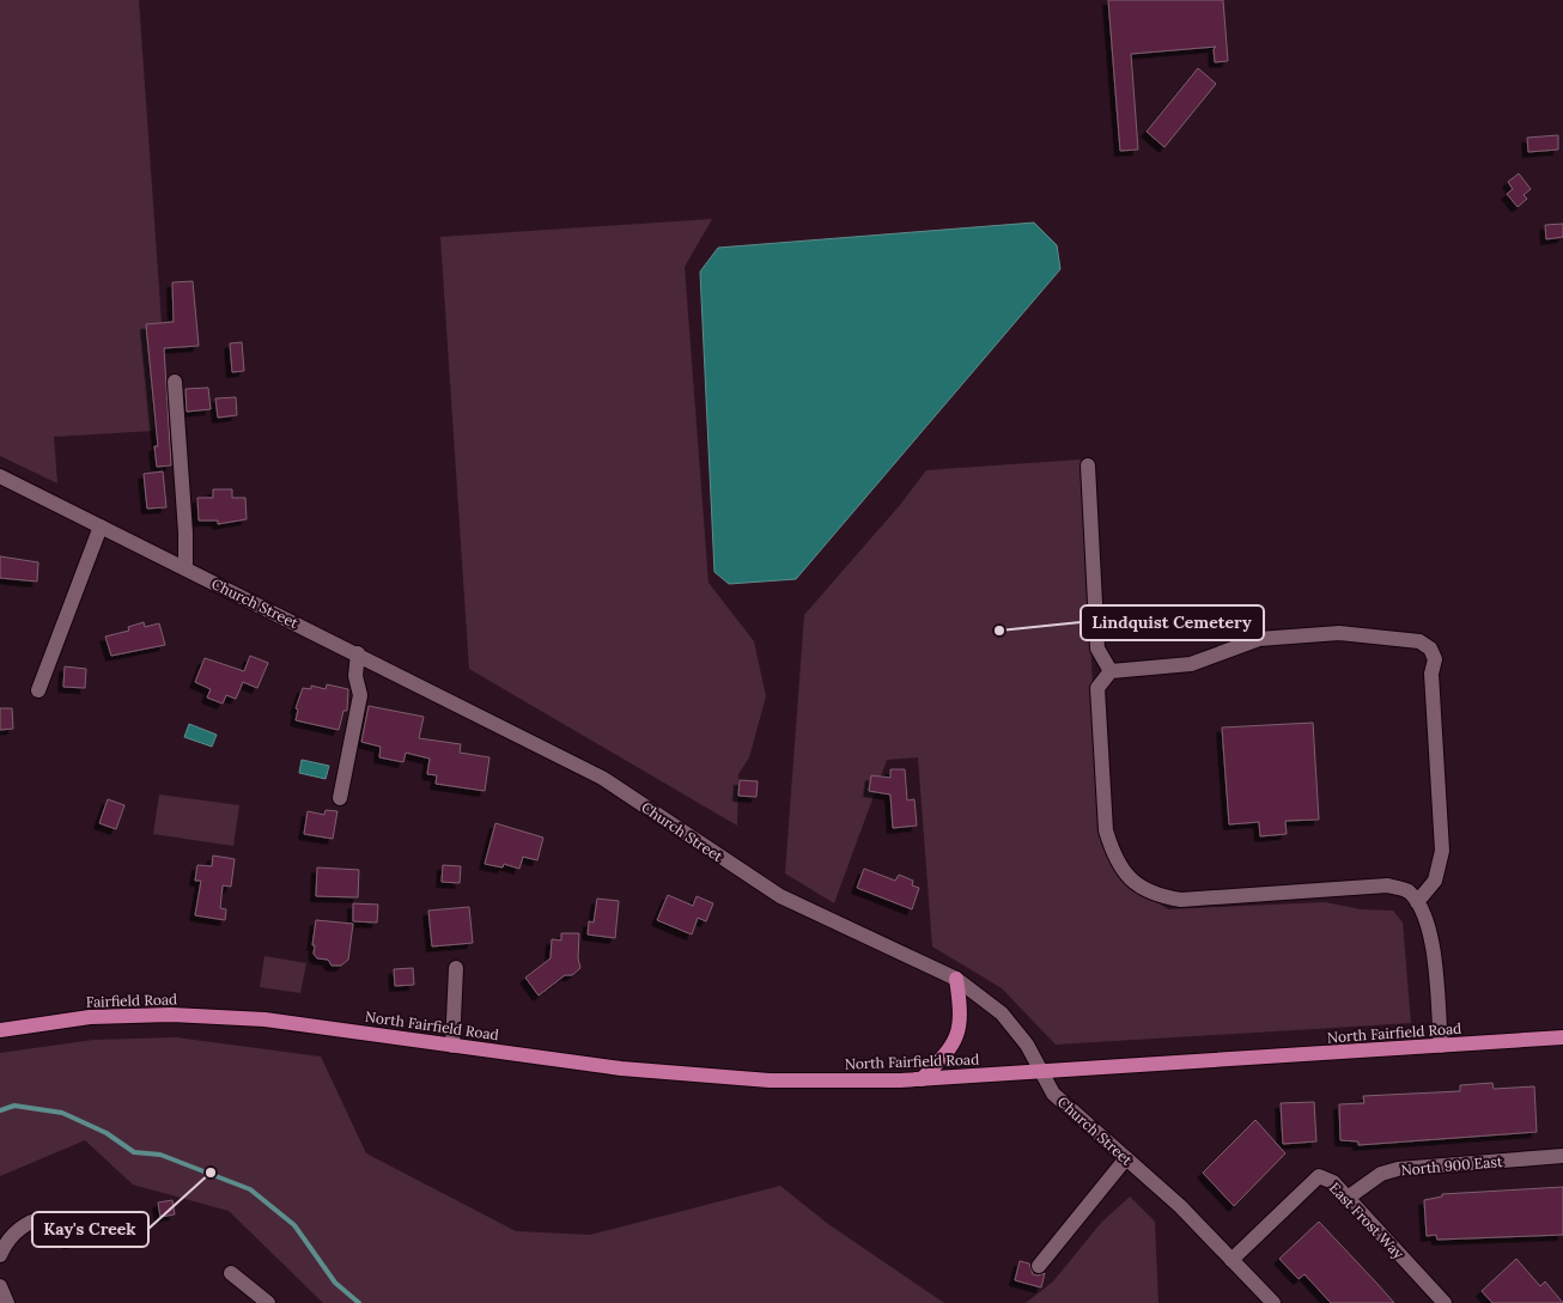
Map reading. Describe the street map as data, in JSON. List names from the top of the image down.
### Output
{
  "streets": {
    "main road": ["Fairfield Road", "North Fairfield Road"],
    "street": ["Church Street", "North 900 East", "East Frost Way"]
  },
  "crossings": [
    ["Church Street", "North Fairfield Road"],
    ["Church Street", "East Frost Way"],
    ["Fairfield Road", "North Fairfield Road"],
    ["North 900 East", "East Frost Way"]
  ],
  "places": ["Lindquist Cemetery", "Kay's Creek"]
}
